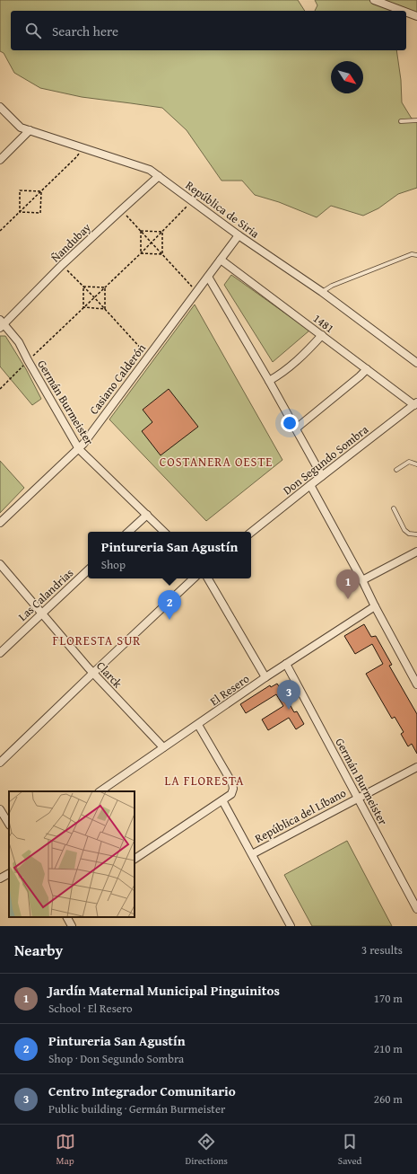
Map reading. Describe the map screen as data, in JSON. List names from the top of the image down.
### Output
{
  "streets": {
    "street": [
      "República de Siria",
      "Ñandubay",
      "1481",
      "Casiano Calderón",
      "Germán Burmeister",
      "Don Segundo Sombra",
      "Las Calandrias",
      "Clarck",
      "El Resero",
      "República del Líbano"
    ]
  },
  "crossings": [
    ["República de Siria", "Ñandubay"],
    ["República de Siria", "Casiano Calderón"],
    ["Ñandubay", "Germán Burmeister"],
    ["1481", "Casiano Calderón"],
    ["1481", "Don Segundo Sombra"],
    ["Casiano Calderón", "Germán Burmeister"],
    ["Germán Burmeister", "El Resero"],
    ["Germán Burmeister", "República del Líbano"],
    ["Las Calandrias", "Clarck"],
    ["Clarck", "El Resero"]
  ],
  "districts": ["COSTANERA OESTE", "FLORESTA SUR", "LA FLORESTA"],
  "north": "bottom right",
  "page": {
    "search": "Search here",
    "popup": ["Pintureria San Agustín", "Shop"],
    "pins": ["1", "2", "3"],
    "heading": ["Nearby", "3 results"],
    "list": [
      {
        "mark": "1",
        "name": "Jardín Maternal Municipal Pinguinitos",
        "note": "School · El Resero",
        "value": "170 m"
      },
      {
        "mark": "2",
        "name": "Pintureria San Agustín",
        "note": "Shop · Don Segundo Sombra",
        "value": "210 m"
      },
      {
        "mark": "3",
        "name": "Centro Integrador Comunitario",
        "note": "Public building · Germán Burmeister",
        "value": "260 m"
      }
    ],
    "nav": ["Map", "Directions", "Saved"]
  }
}
